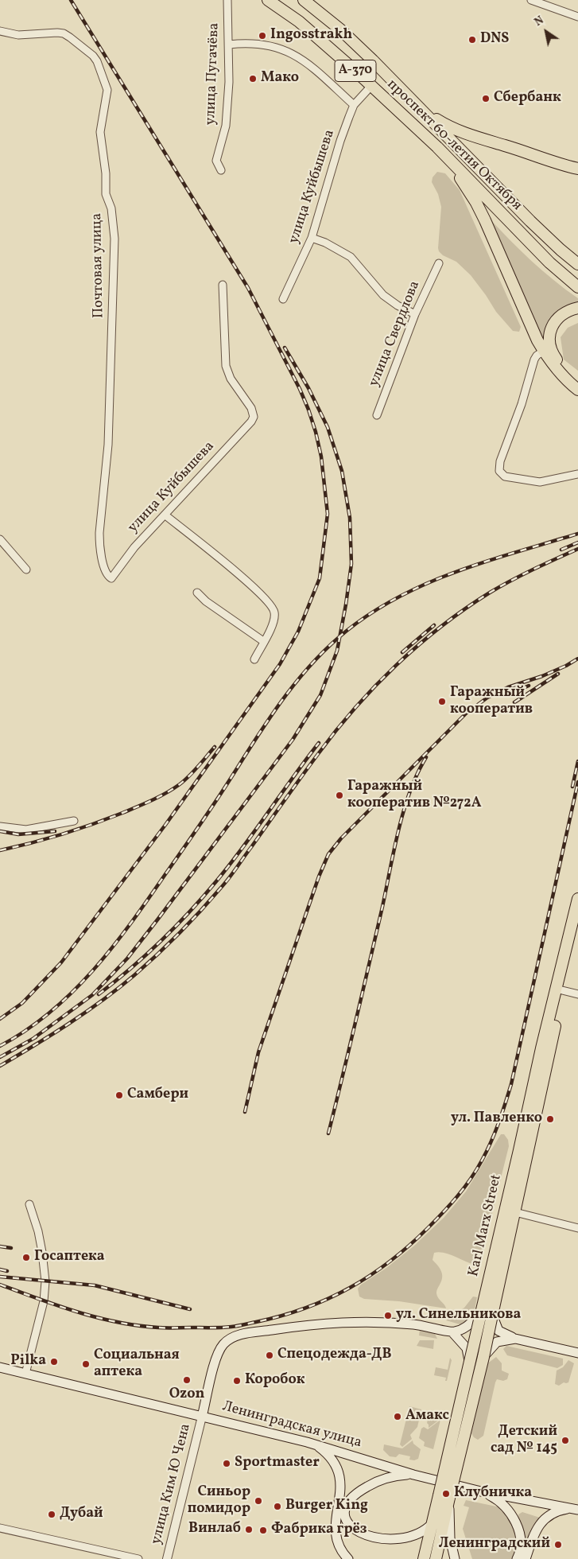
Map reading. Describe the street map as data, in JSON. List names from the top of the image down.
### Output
{
  "streets": {
    "main road": [
      "А-370",
      "проспект 60-летия Октября",
      "Karl Marx Street",
      "Ленинградская улица"
    ],
    "street": [
      "улица Пугачёва",
      "улица Куйбышева",
      "Почтовая улица",
      "улица Свердлова",
      "улица Ким Ю Чена"
    ]
  },
  "crossings": [
    ["проспект 60-летия Октября", "улица Куйбышева"],
    ["улица Куйбышева", "Почтовая улица"],
    ["Ленинградская улица", "улица Ким Ю Чена"]
  ],
  "places": [
    "Ingosstrakh",
    "DNS",
    "Мако",
    "Сбербанк",
    "Гаражный кооператив",
    "Гаражный кооператив №272А",
    "Самбери",
    "ул. Павленко",
    "Госаптека",
    "ул. Синельникова",
    "Спецодежда-ДВ",
    "Pilka",
    "Социальная аптека",
    "Ozon",
    "Коробок",
    "Амакс",
    "Детский сад № 145",
    "Sportmaster",
    "Клубничка",
    "Синьор помидор",
    "Burger King",
    "Дубай",
    "Винлаб",
    "Фабрика грёз",
    "Ленинградский"
  ],
  "north": "top left"
}
